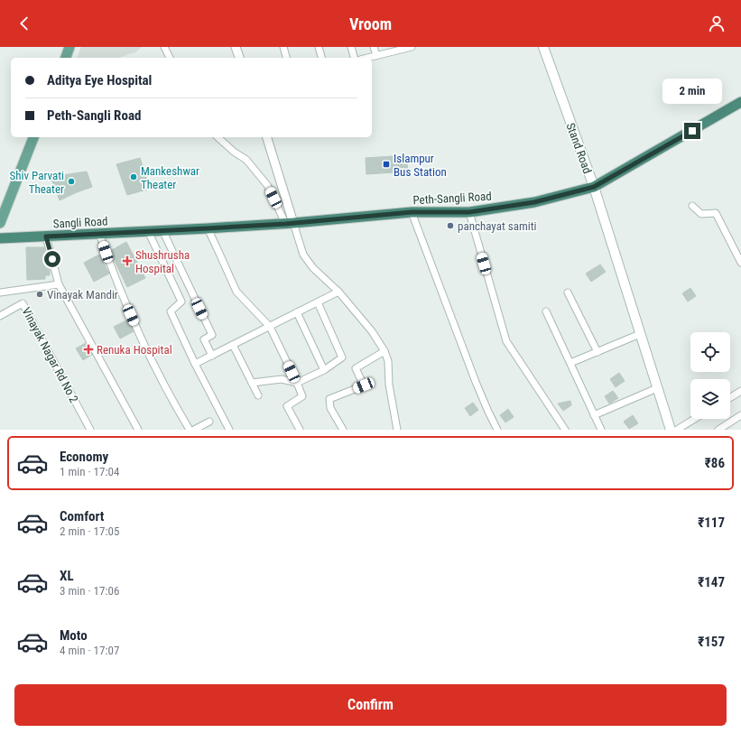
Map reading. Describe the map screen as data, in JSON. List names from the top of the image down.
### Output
{
  "streets": {
    "highway": ["Peth-Sangli Road", "Sangli Road"],
    "main road": ["Stand Road"],
    "street": ["Vinayak Nagar Rd No 2"]
  },
  "crossings": [
    ["Stand Road", "Peth-Sangli Road"],
    ["Peth-Sangli Road", "Sangli Road"]
  ],
  "places": {
    "transit": ["Islampur Bus Station"],
    "other": [
      "Mankeshwar Theater",
      "Shiv Parvati Theater",
      "panchayat samiti",
      "Vinayak Mandir"
    ],
    "health": ["Shushrusha Hospital", "Renuka Hospital"]
  },
  "page": {
    "header": "Vroom",
    "banner": ["Aditya Eye Hospital", "Peth-Sangli Road"],
    "bubble": "2 min",
    "list": [
      {
        "name": "Economy",
        "note": "1 min · 17:04",
        "value": "₹86"
      },
      {
        "name": "Comfort",
        "note": "2 min · 17:05",
        "value": "₹117"
      },
      {
        "name": "XL",
        "note": "3 min · 17:06",
        "value": "₹147"
      },
      {
        "name": "Moto",
        "note": "4 min · 17:07",
        "value": "₹157"
      }
    ],
    "buttons": "Confirm"
  }
}
